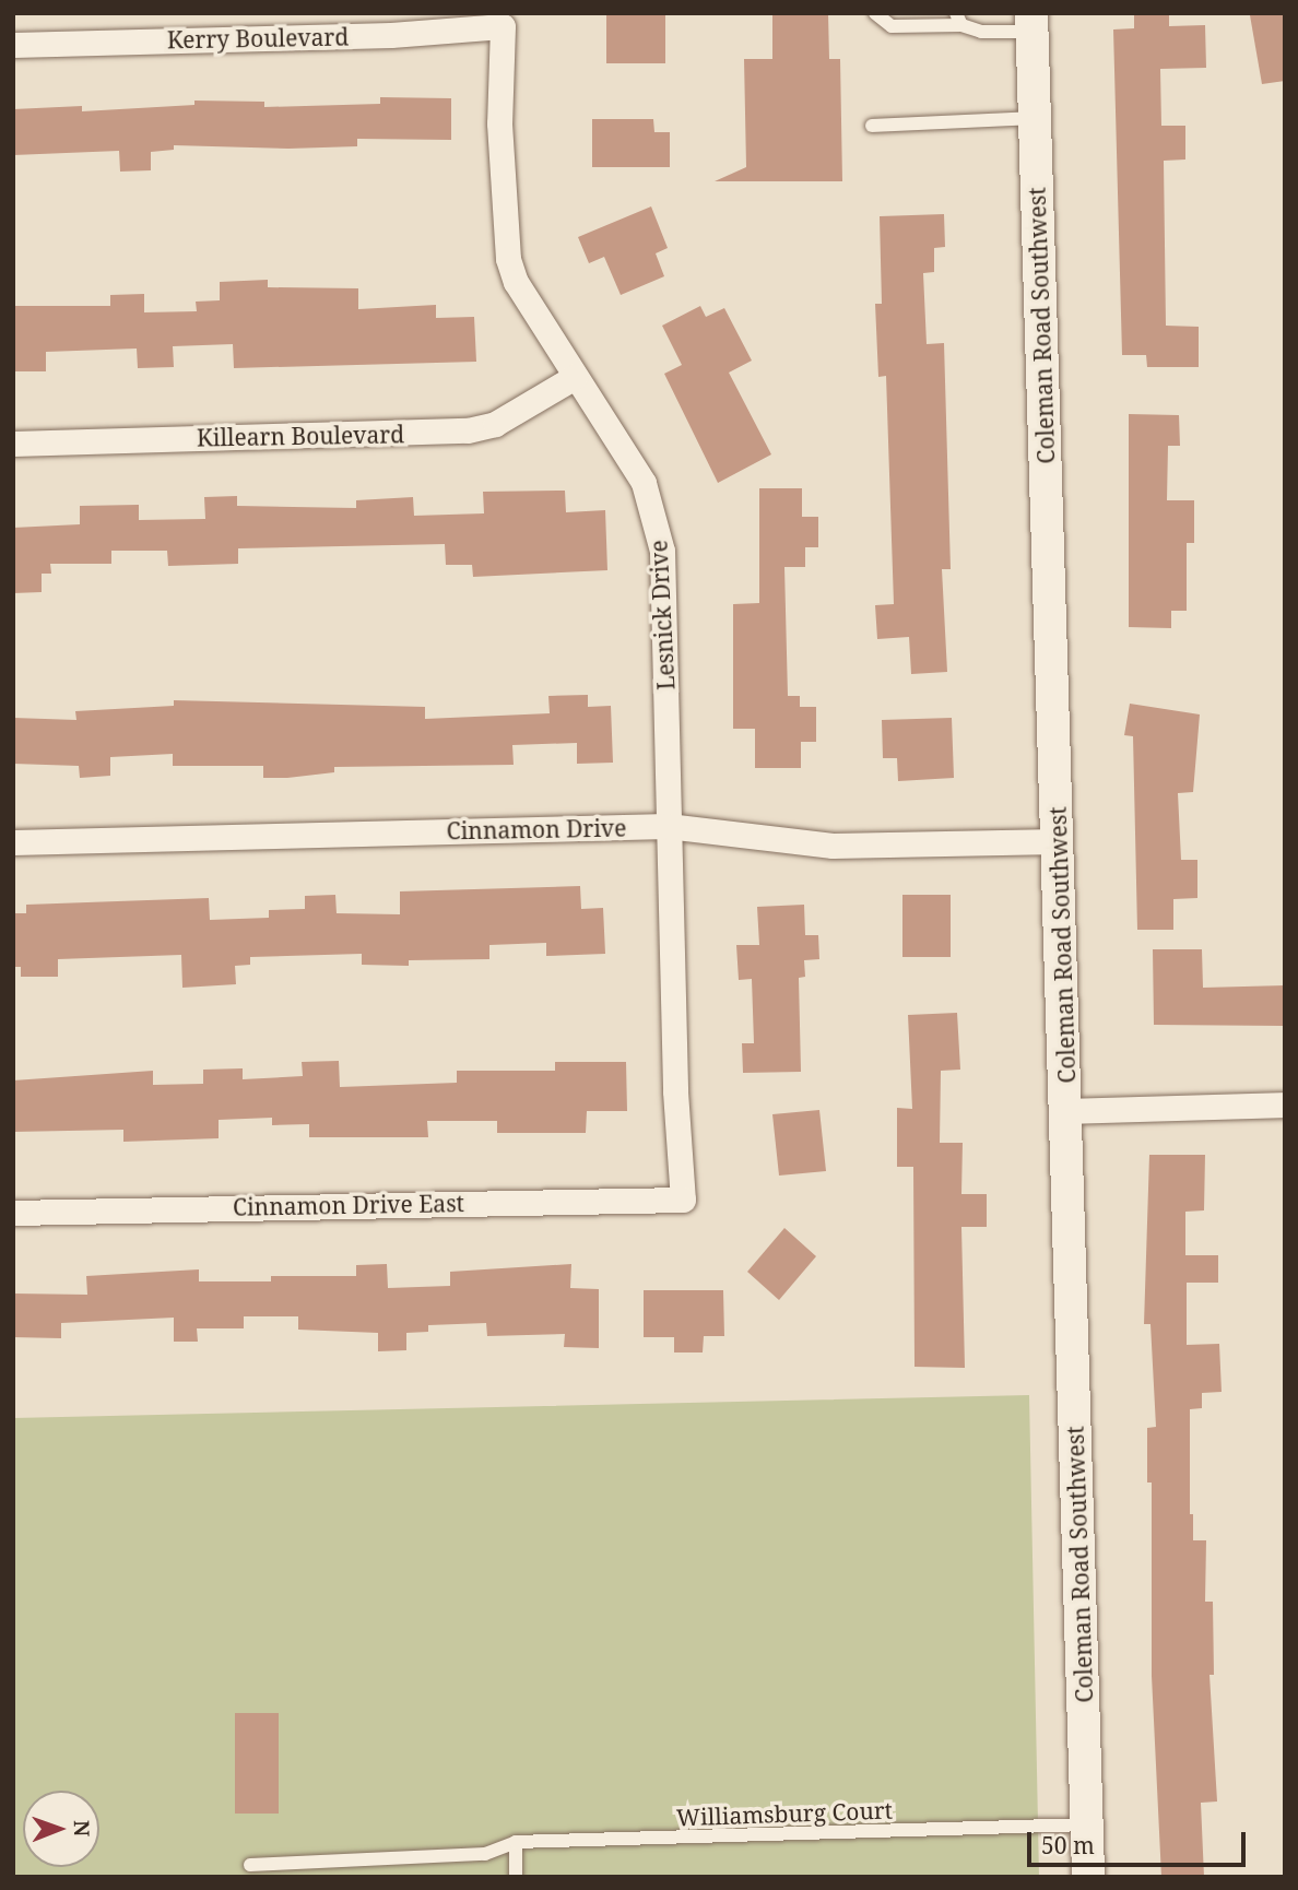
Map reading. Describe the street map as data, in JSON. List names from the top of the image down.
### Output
{
  "streets": {
    "street": [
      "Kerry Boulevard",
      "Coleman Road Southwest",
      "Killearn Boulevard",
      "Lesnick Drive",
      "Cinnamon Drive",
      "Cinnamon Drive East"
    ],
    "lane": ["Williamsburg Court"]
  },
  "crossings": [
    ["Kerry Boulevard", "Lesnick Drive"],
    ["Coleman Road Southwest", "Cinnamon Drive"],
    ["Coleman Road Southwest", "Williamsburg Court"],
    ["Killearn Boulevard", "Lesnick Drive"],
    ["Lesnick Drive", "Cinnamon Drive"],
    ["Lesnick Drive", "Cinnamon Drive East"]
  ],
  "scale_bar": "50 m",
  "north": "right"
}
